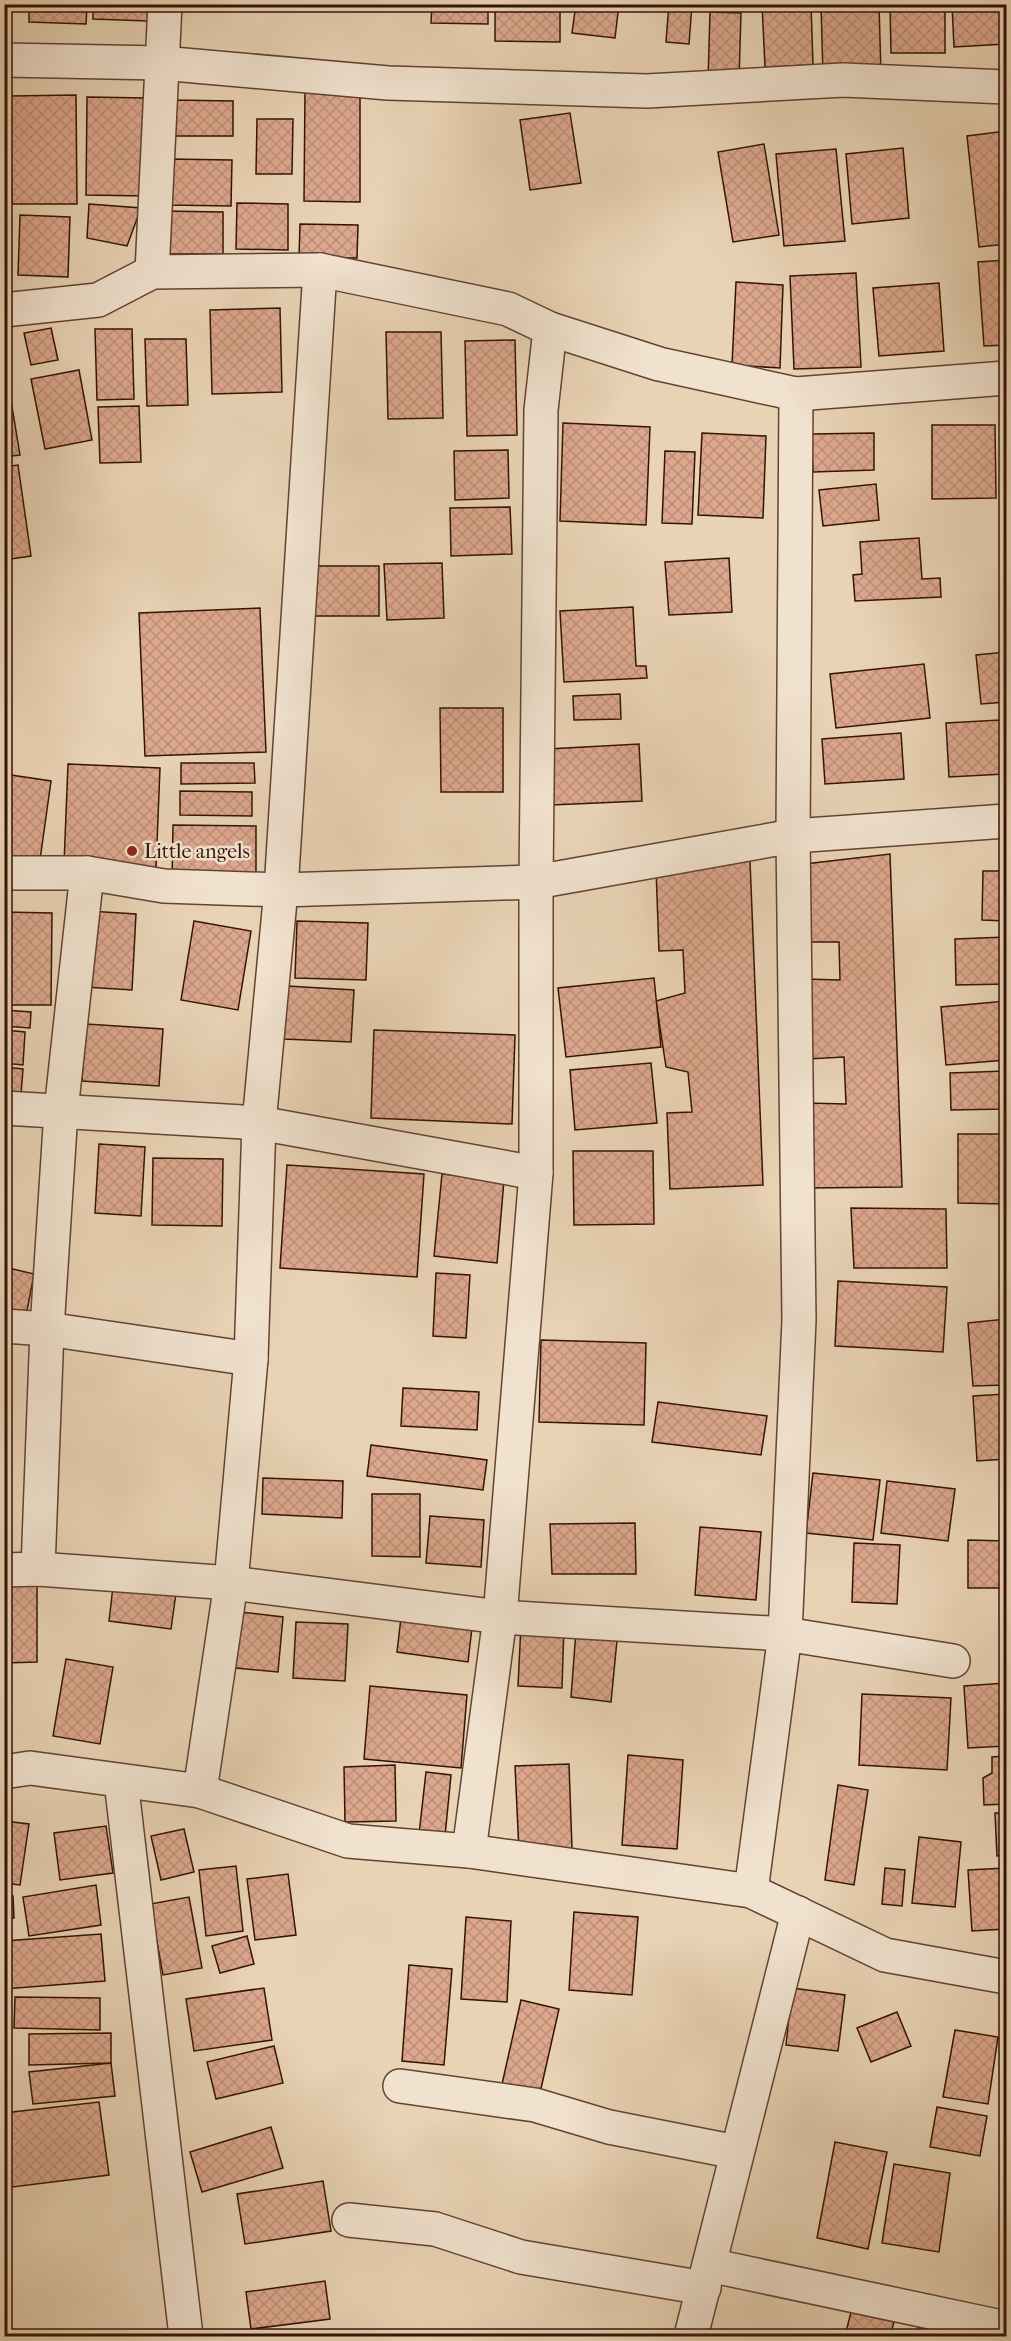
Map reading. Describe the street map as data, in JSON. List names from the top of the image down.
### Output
{
  "places": ["Little angels"]
}
